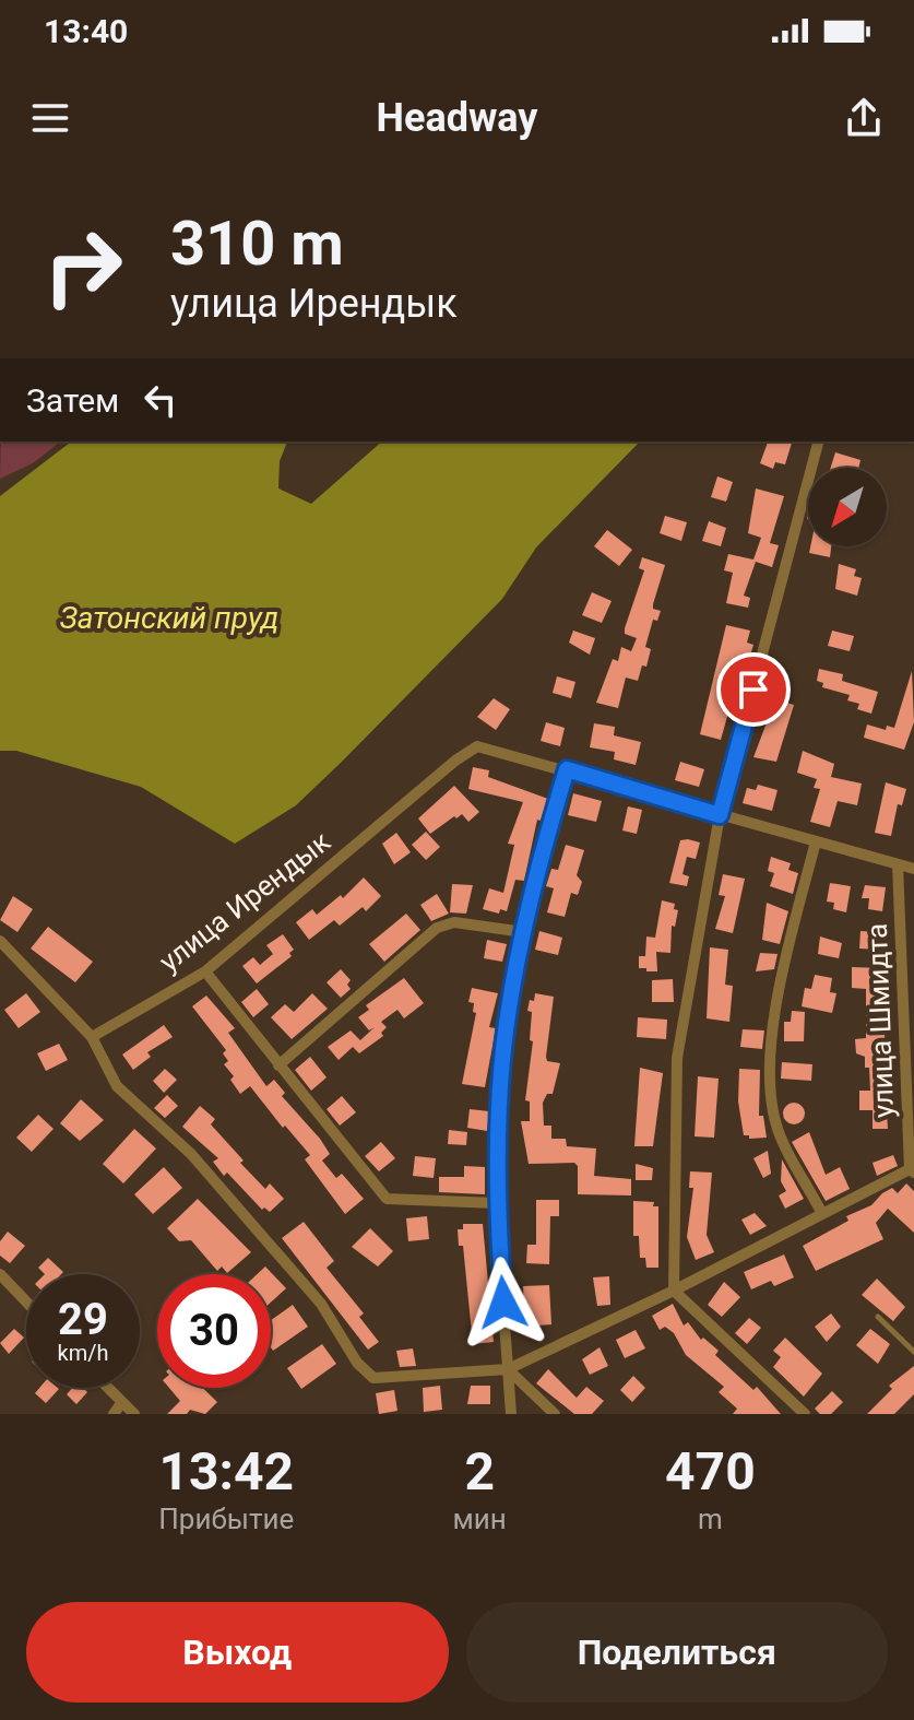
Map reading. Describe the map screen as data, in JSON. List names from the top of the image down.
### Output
{
  "streets": {
    "street": ["улица Ирендык", "улица Шмидта"]
  },
  "crossings": [
    ["улица Ирендык", "улица Шмидта"]
  ],
  "water": ["Затонский пруд"],
  "north": "bottom left",
  "page": {
    "status": "13:40",
    "header": "Headway",
    "turn": ["310 m", "улица Ирендык"],
    "then": "Затем",
    "speed": "29 km/h",
    "limit": "30",
    "eta": [
      "13:42",
      "Прибытие",
      "2",
      "мин",
      "470",
      "m"
    ],
    "buttons": ["Выход", "Поделиться"]
  }
}
